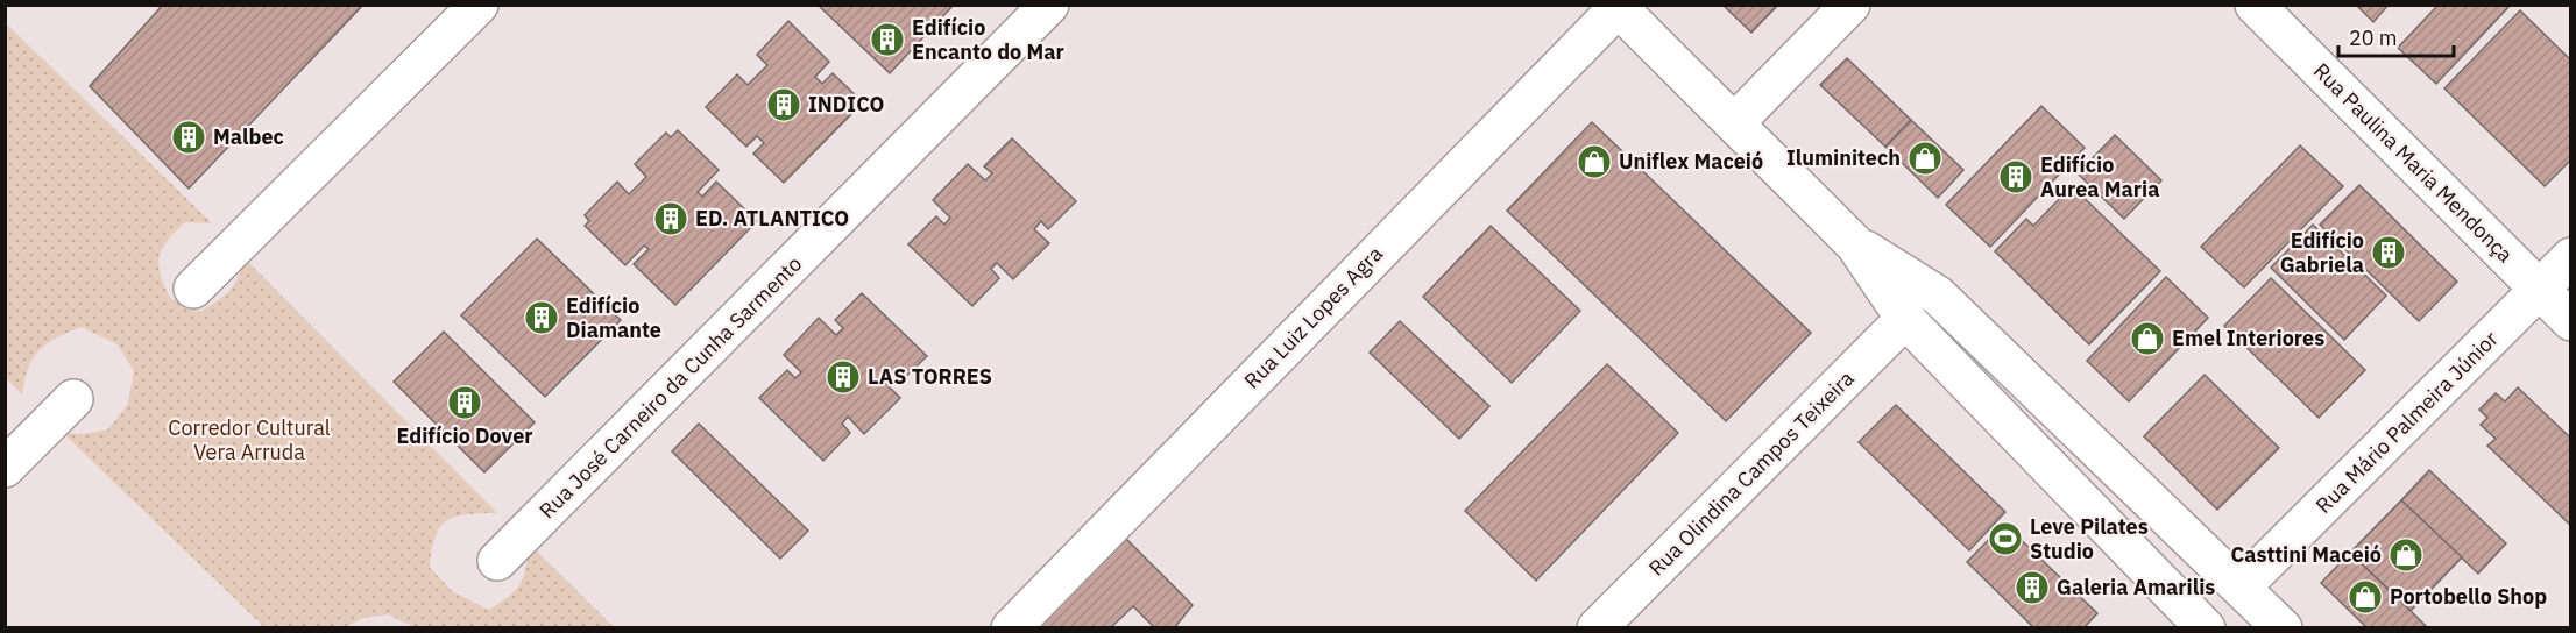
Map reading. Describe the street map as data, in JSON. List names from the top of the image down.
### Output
{
  "streets": {
    "street": [
      "Rua Paulina Maria Mendonça",
      "Rua Luiz Lopes Agra",
      "Rua José Carneiro da Cunha Sarmento",
      "Rua Mário Palmeira Júnior",
      "Rua Olindina Campos Teixeira"
    ]
  },
  "crossings": [
    ["Rua Paulina Maria Mendonça", "Rua Mário Palmeira Júnior"]
  ],
  "parks": ["Corredor Cultural Vera Arruda"],
  "places": {
    "building": [
      "Edifício Encanto do Mar",
      "INDICO",
      "Malbec",
      "Edifício Aurea Maria",
      "ED. ATLANTICO",
      "Edifício Gabriela",
      "Edifício Diamante",
      "LAS TORRES",
      "Edifício Dover",
      "Galeria Amarilis"
    ],
    "shop": [
      "Iluminitech",
      "Uniflex Maceió",
      "Emel Interiores",
      "Casttini Maceió",
      "Portobello Shop"
    ],
    "sports": ["Leve Pilates Studio"]
  },
  "scale_bar": "20 m"
}
